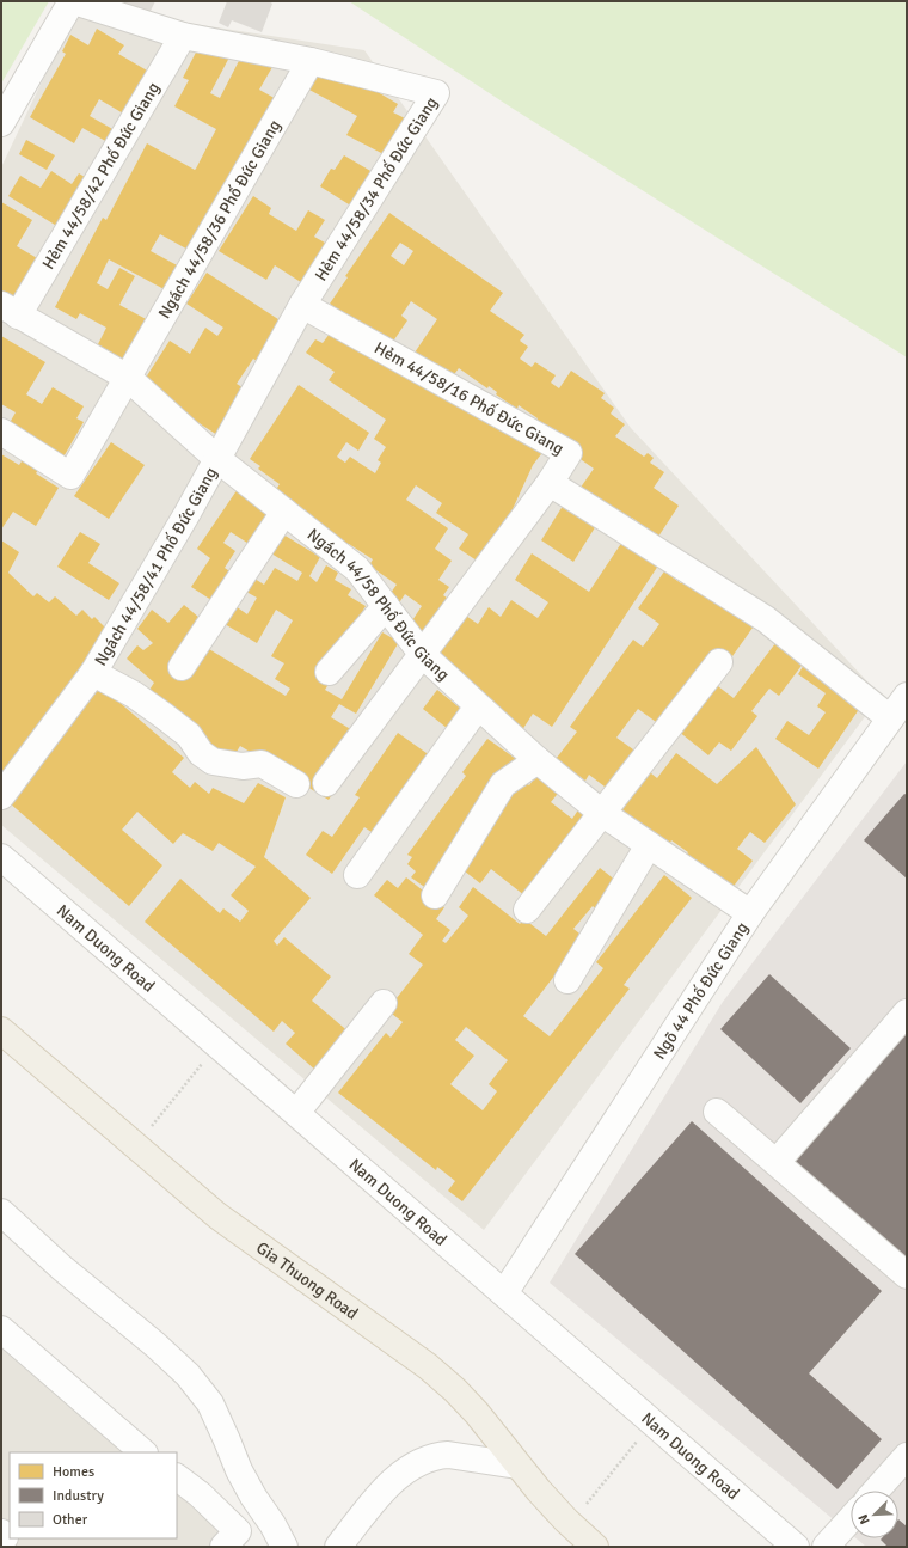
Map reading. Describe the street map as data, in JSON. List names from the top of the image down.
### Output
{
  "streets": {
    "main road": ["Gia Thuong Road"],
    "street": [
      "Hẻm 44/58/42 Phố Đức Giang",
      "Hẻm 44/58/34 Phố Đức Giang",
      "Ngách 44/58/36 Phố Đức Giang",
      "Hẻm 44/58/16 Phố Đức Giang",
      "Ngách 44/58/41 Phố Đức Giang",
      "Ngách 44/58 Phố Đức Giang",
      "Nam Duong Road",
      "Ngõ 44 Phố Đức Giang"
    ]
  },
  "crossings": [
    ["Hẻm 44/58/42 Phố Đức Giang", "Hẻm 44/58/34 Phố Đức Giang"],
    ["Hẻm 44/58/42 Phố Đức Giang", "Ngách 44/58 Phố Đức Giang"],
    ["Hẻm 44/58/34 Phố Đức Giang", "Ngách 44/58/36 Phố Đức Giang"],
    ["Hẻm 44/58/34 Phố Đức Giang", "Hẻm 44/58/16 Phố Đức Giang"],
    ["Hẻm 44/58/34 Phố Đức Giang", "Ngách 44/58/41 Phố Đức Giang"],
    ["Hẻm 44/58/34 Phố Đức Giang", "Ngách 44/58 Phố Đức Giang"],
    ["Ngách 44/58/36 Phố Đức Giang", "Ngách 44/58 Phố Đức Giang"],
    ["Hẻm 44/58/16 Phố Đức Giang", "Ngách 44/58 Phố Đức Giang"],
    ["Ngách 44/58/41 Phố Đức Giang", "Ngách 44/58 Phố Đức Giang"],
    ["Ngách 44/58 Phố Đức Giang", "Ngõ 44 Phố Đức Giang"],
    ["Nam Duong Road", "Ngõ 44 Phố Đức Giang"]
  ],
  "legend": ["Homes", "Industry", "Other"],
  "north": "bottom left"
}
